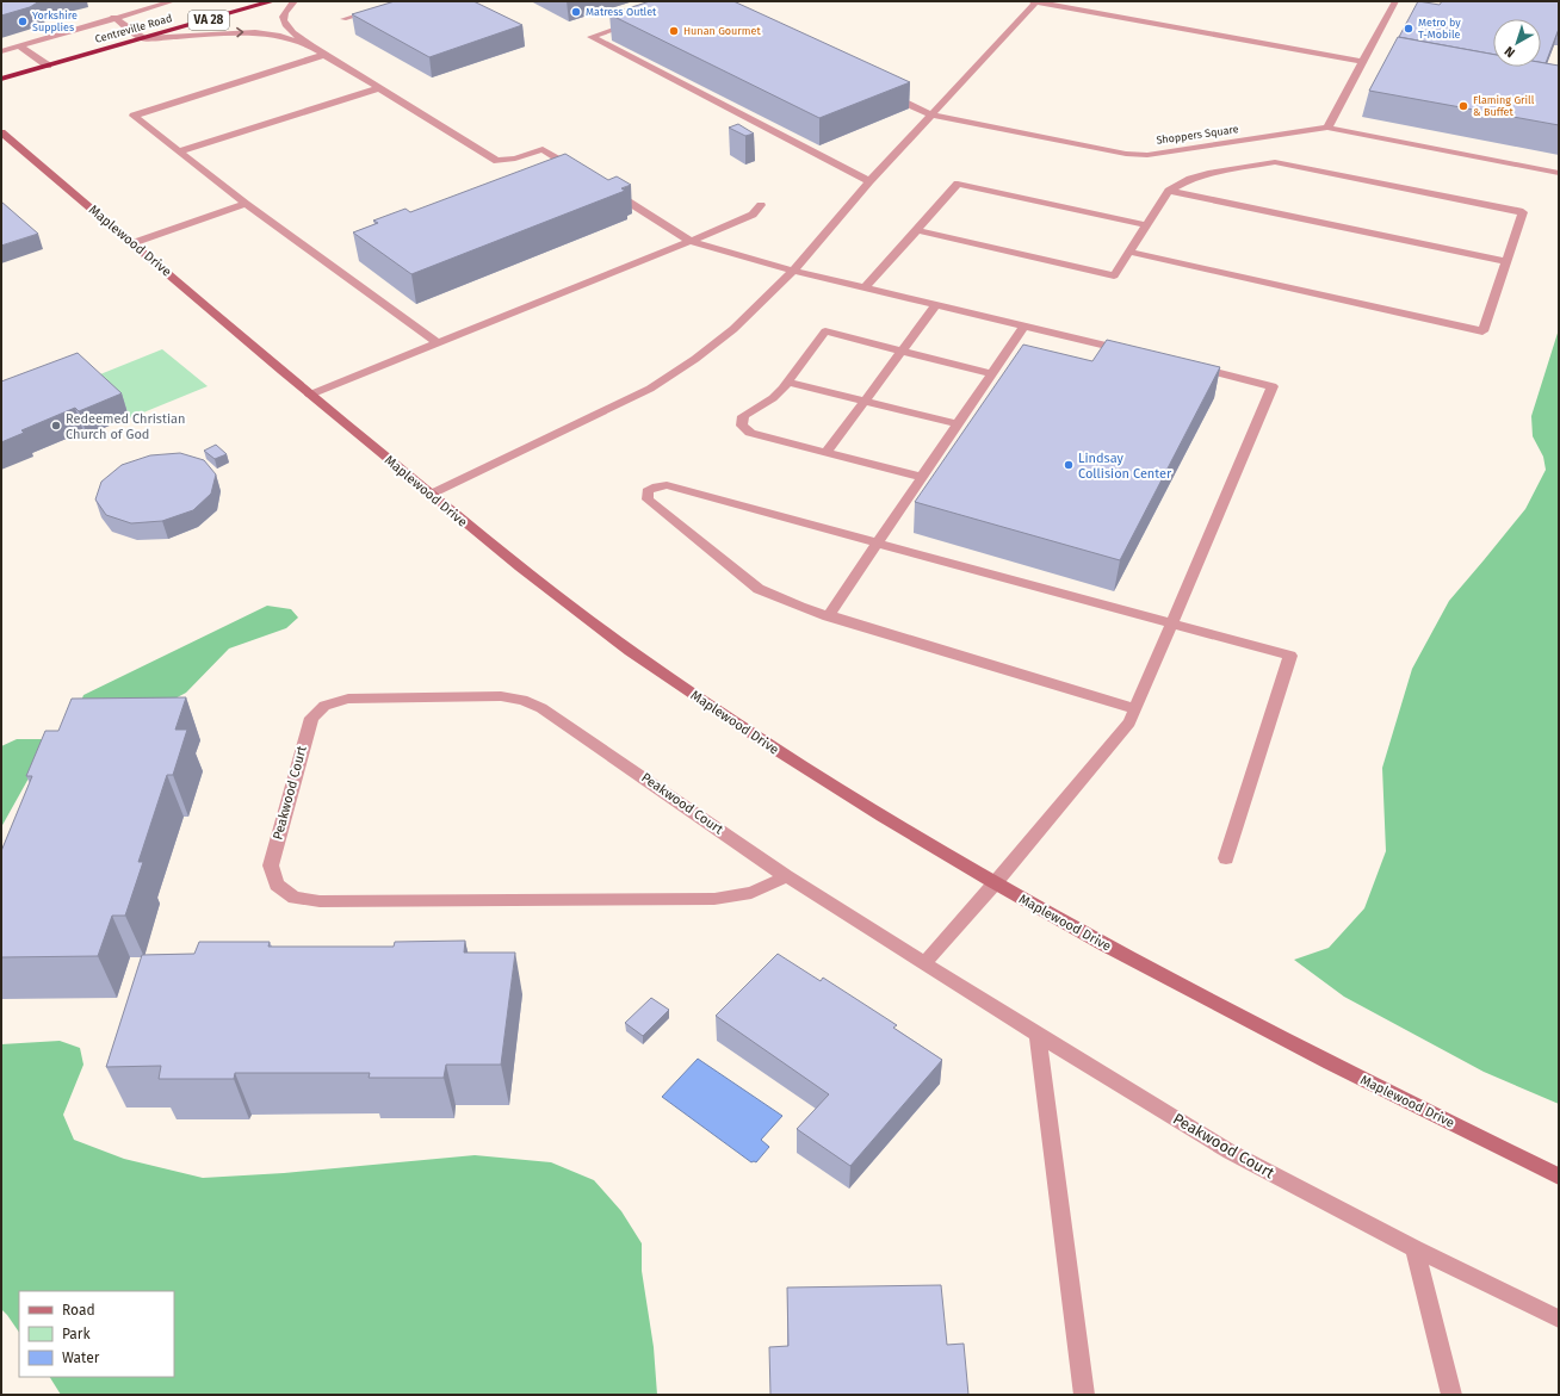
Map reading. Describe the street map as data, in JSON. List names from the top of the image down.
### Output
{
  "streets": {
    "highway": ["VA 28", "Centreville Road"],
    "street": ["Shoppers Square", "Maplewood Drive", "Peakwood Court"]
  },
  "places": [
    "Matress Outlet",
    "Yorkshire Supplies",
    "Metro by T-Mobile",
    "Hunan Gourmet",
    "Flaming Grill & Buffet",
    "Redeemed Christian Church of God",
    "Lindsay Collision Center"
  ],
  "legend": ["Road", "Park", "Water"],
  "north": "bottom left"
}
